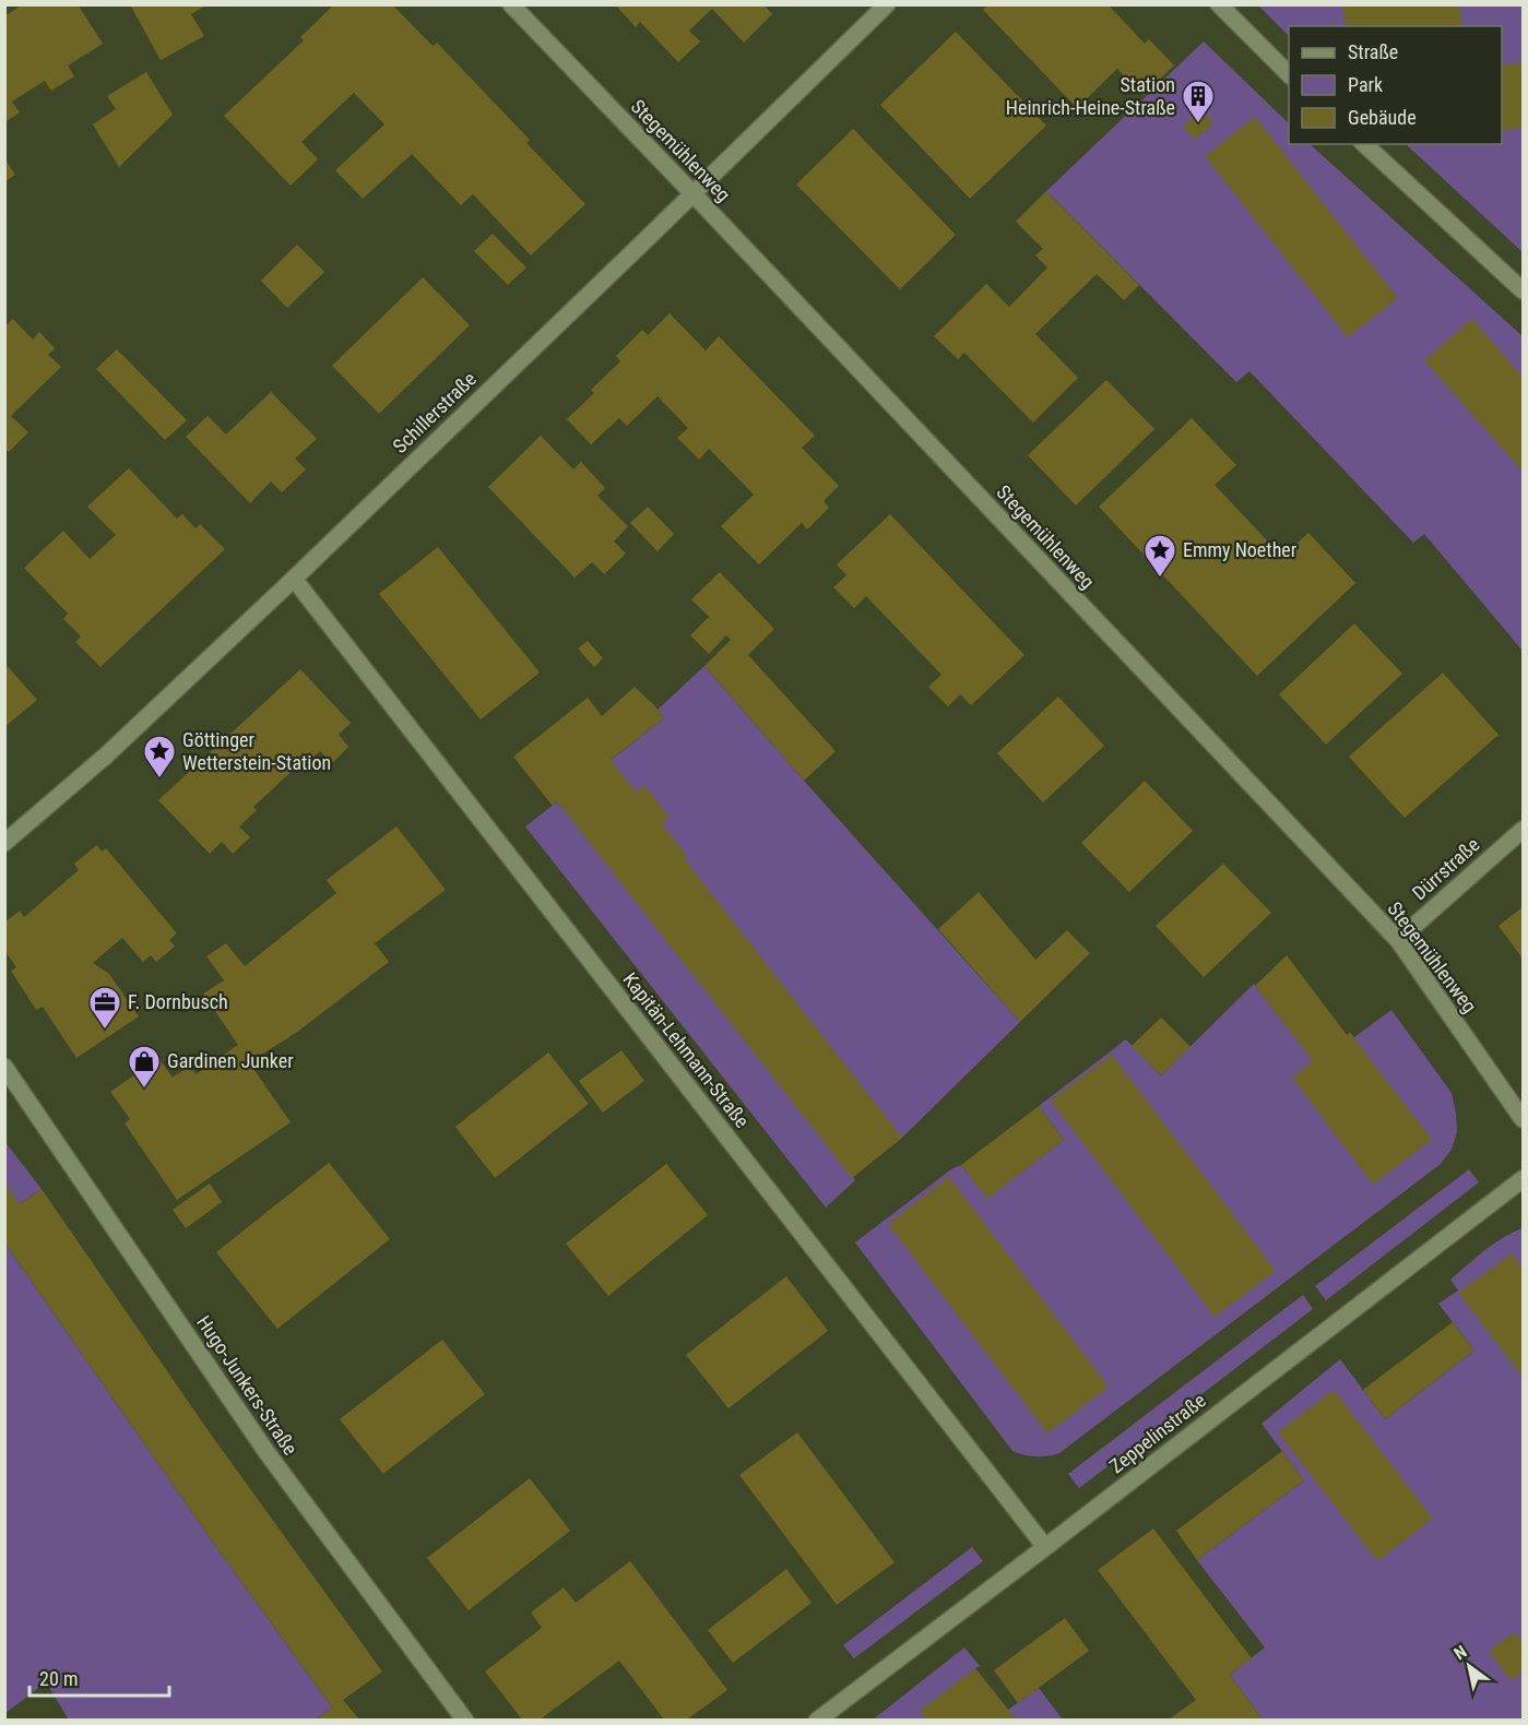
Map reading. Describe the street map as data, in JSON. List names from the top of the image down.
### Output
{
  "streets": {
    "street": [
      "Stegemühlenweg",
      "Schillerstraße",
      "Dürrstraße",
      "Kapitän-Lehmann-Straße",
      "Hugo-Junkers-Straße",
      "Zeppelinstraße"
    ]
  },
  "crossings": [
    ["Stegemühlenweg", "Schillerstraße"],
    ["Stegemühlenweg", "Dürrstraße"],
    ["Schillerstraße", "Kapitän-Lehmann-Straße"],
    ["Kapitän-Lehmann-Straße", "Zeppelinstraße"]
  ],
  "places": {
    "building": ["Station Heinrich-Heine-Straße"],
    "place": ["Emmy Noether", "Göttinger Wetterstein-Station"],
    "office": ["F. Dornbusch"],
    "shop": ["Gardinen Junker"]
  },
  "legend": ["Straße", "Park", "Gebäude"],
  "scale_bar": "20 m",
  "north": "top left"
}
